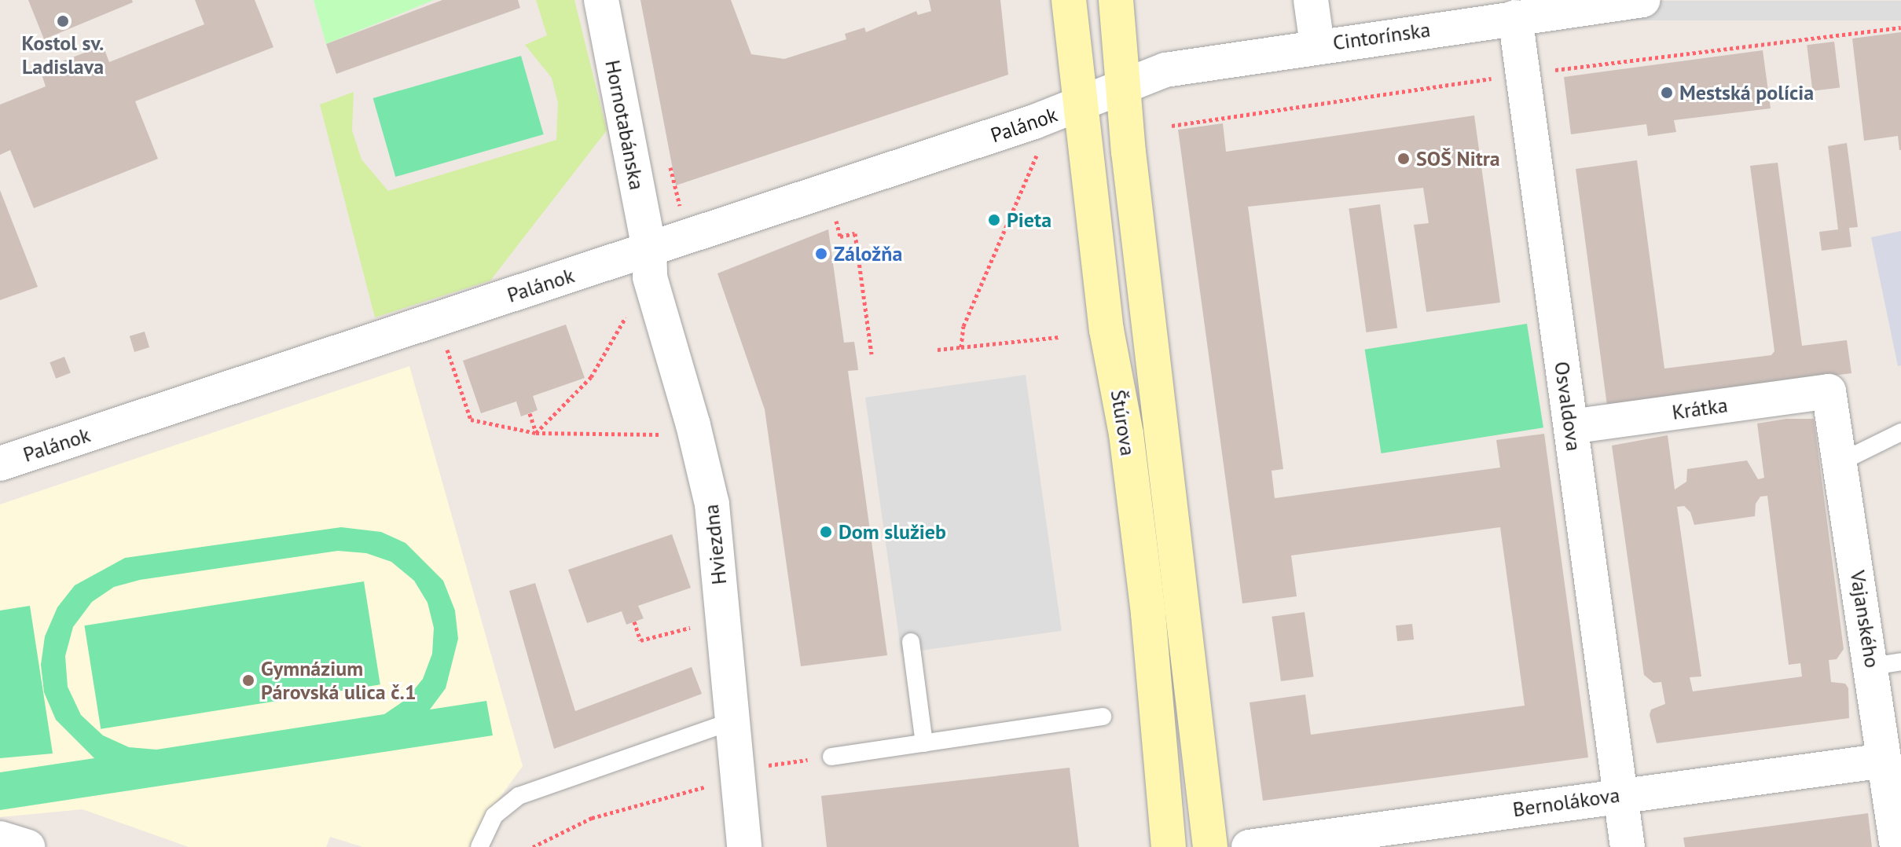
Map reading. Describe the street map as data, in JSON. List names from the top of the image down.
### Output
{
  "streets": {
    "main road": ["Štúrova"],
    "street": [
      "Cintorínska",
      "Hornotabánska",
      "Palánok",
      "Osvaldova",
      "Krátka",
      "Hviezdna",
      "Vajanského",
      "Bernolákova"
    ]
  },
  "crossings": [
    ["Cintorínska", "Palánok"],
    ["Cintorínska", "Osvaldova"],
    ["Cintorínska", "Štúrova"],
    ["Hornotabánska", "Palánok"],
    ["Hornotabánska", "Hviezdna"],
    ["Palánok", "Štúrova"],
    ["Palánok", "Hviezdna"],
    ["Osvaldova", "Krátka"],
    ["Osvaldova", "Bernolákova"],
    ["Krátka", "Vajanského"],
    ["Vajanského", "Bernolákova"]
  ],
  "places": [
    "Kostol sv. Ladislava",
    "Mestská polícia",
    "SOŠ Nitra",
    "Pieta",
    "Záložňa",
    "Dom služieb",
    "Gymnázium Párovská ulica č.1"
  ]
}
